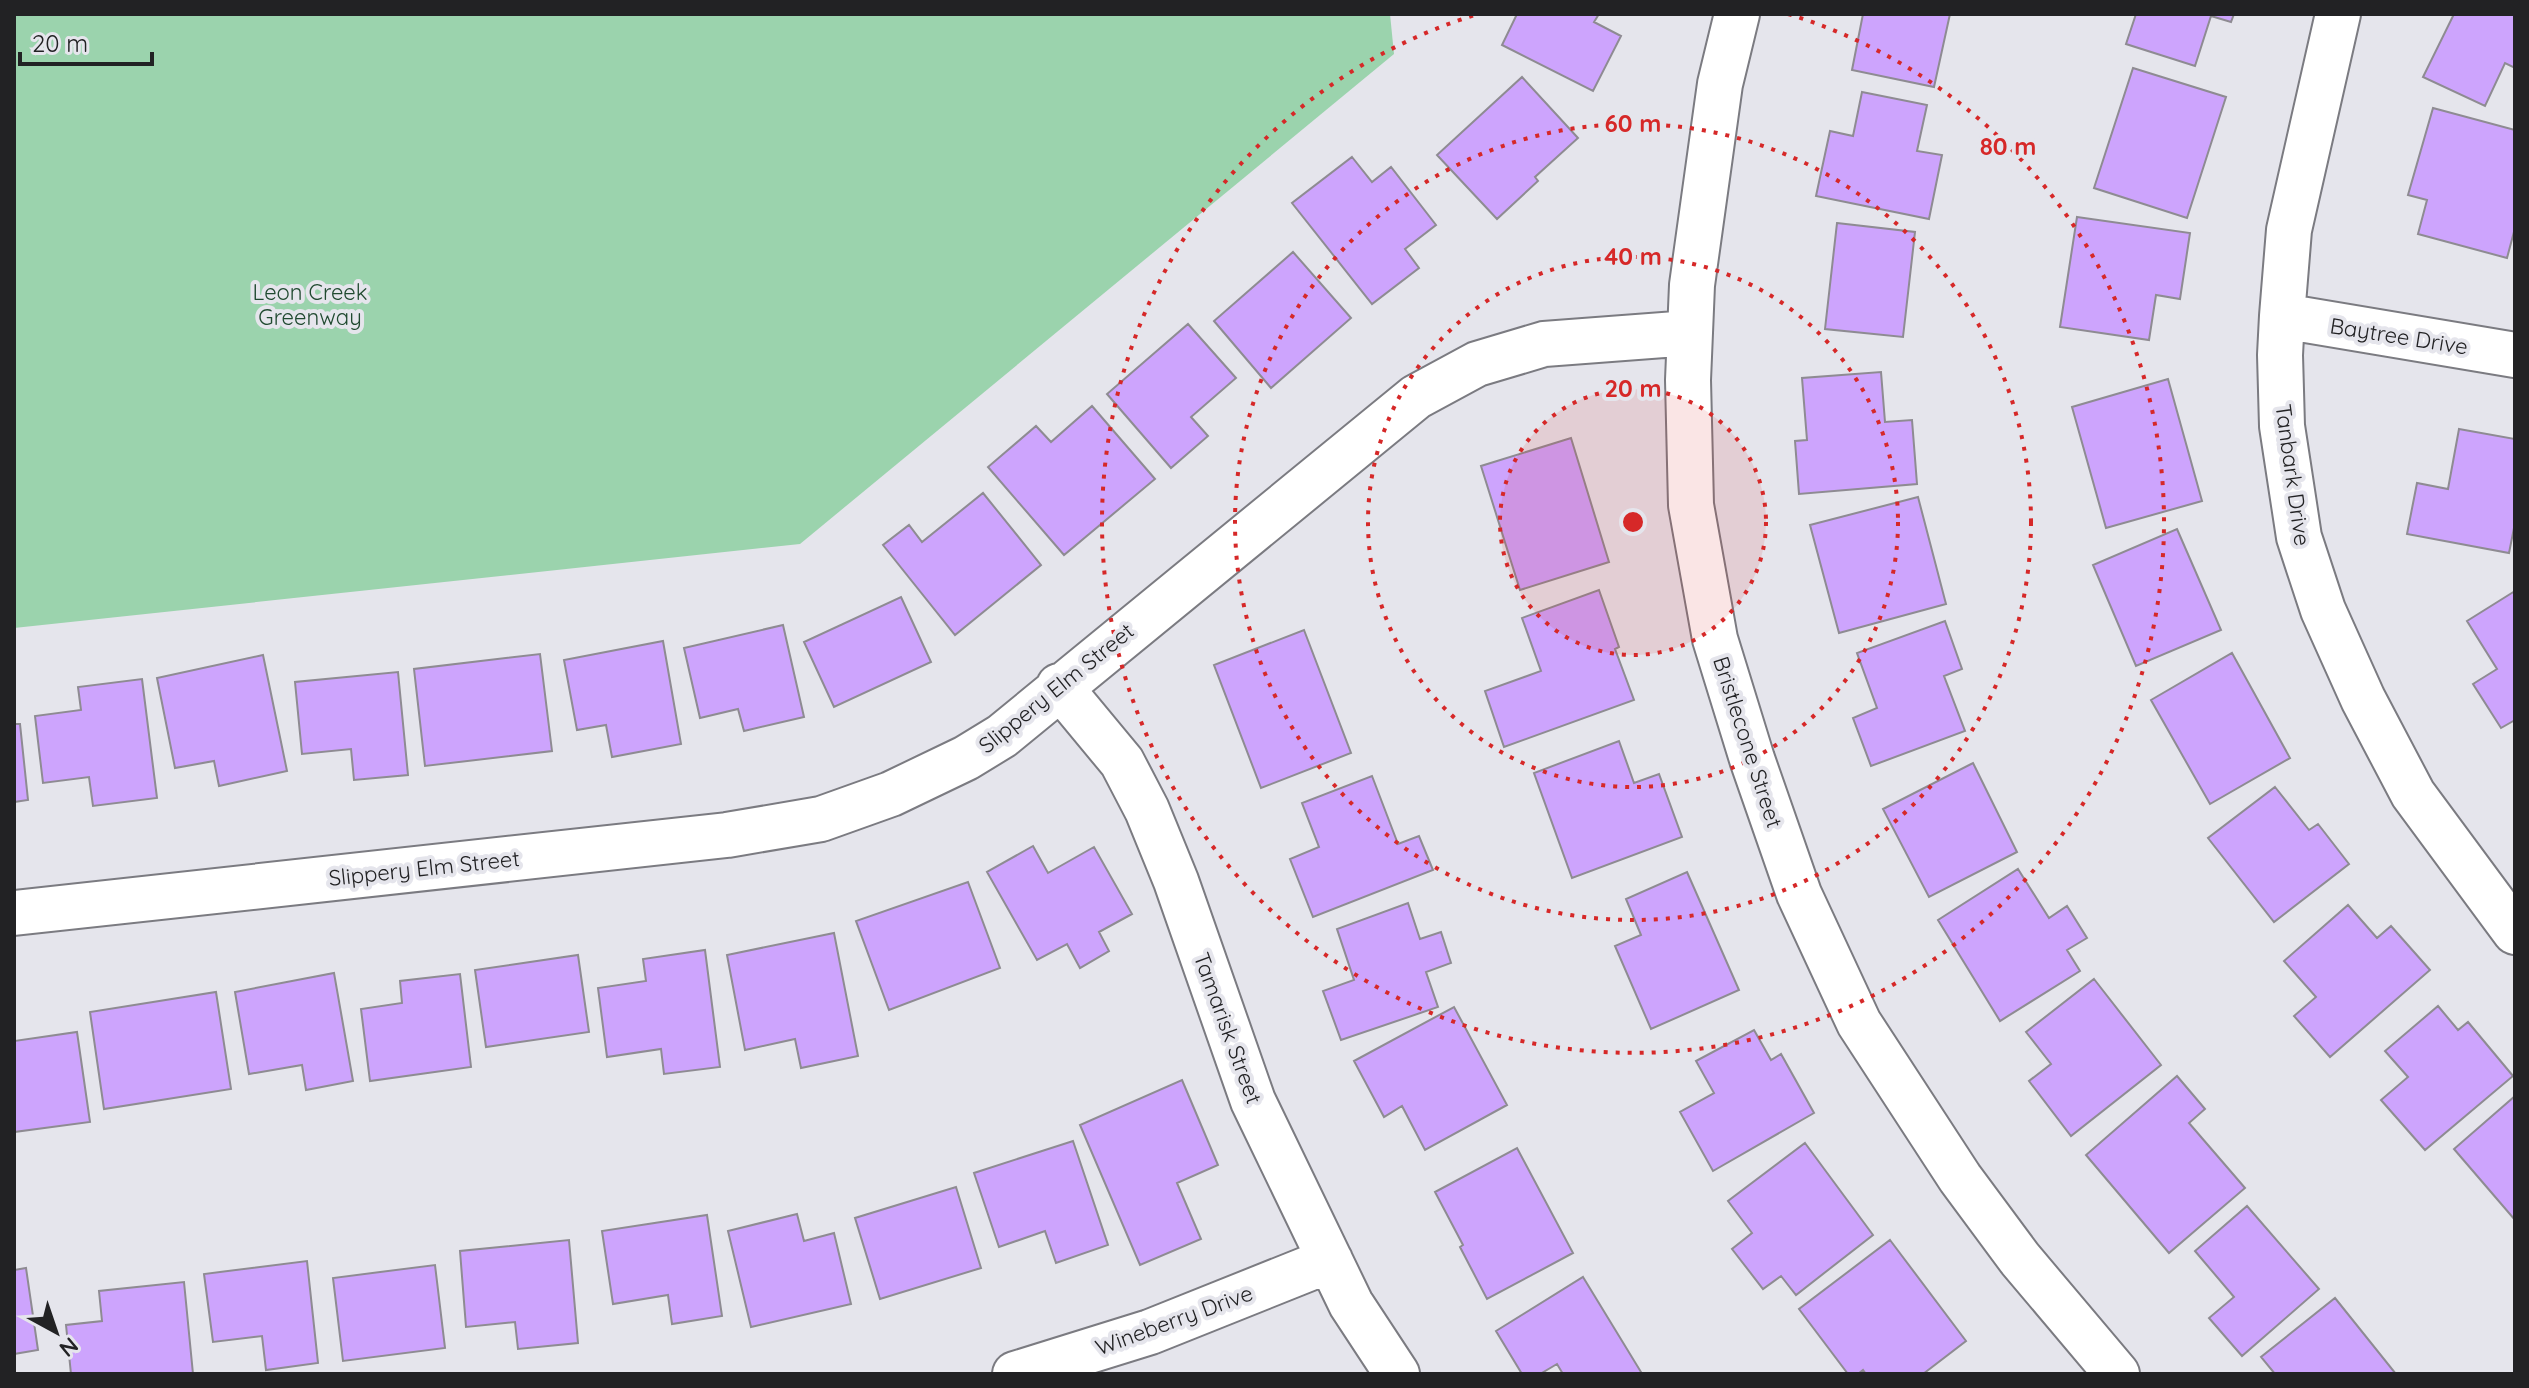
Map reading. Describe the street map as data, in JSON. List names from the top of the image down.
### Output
{
  "streets": {
    "street": [
      "Baytree Drive",
      "Tanbark Drive",
      "Slippery Elm Street",
      "Bristlecone Street",
      "Tamarisk Street",
      "Wineberry Drive"
    ]
  },
  "crossings": [
    ["Baytree Drive", "Tanbark Drive"],
    ["Slippery Elm Street", "Bristlecone Street"],
    ["Slippery Elm Street", "Tamarisk Street"],
    ["Tamarisk Street", "Wineberry Drive"]
  ],
  "parks": ["Leon Creek Greenway"],
  "scale_bar": "20 m",
  "north": "bottom right",
  "rings": [
    "60 m",
    "80 m",
    "40 m",
    "20 m"
  ]
}
